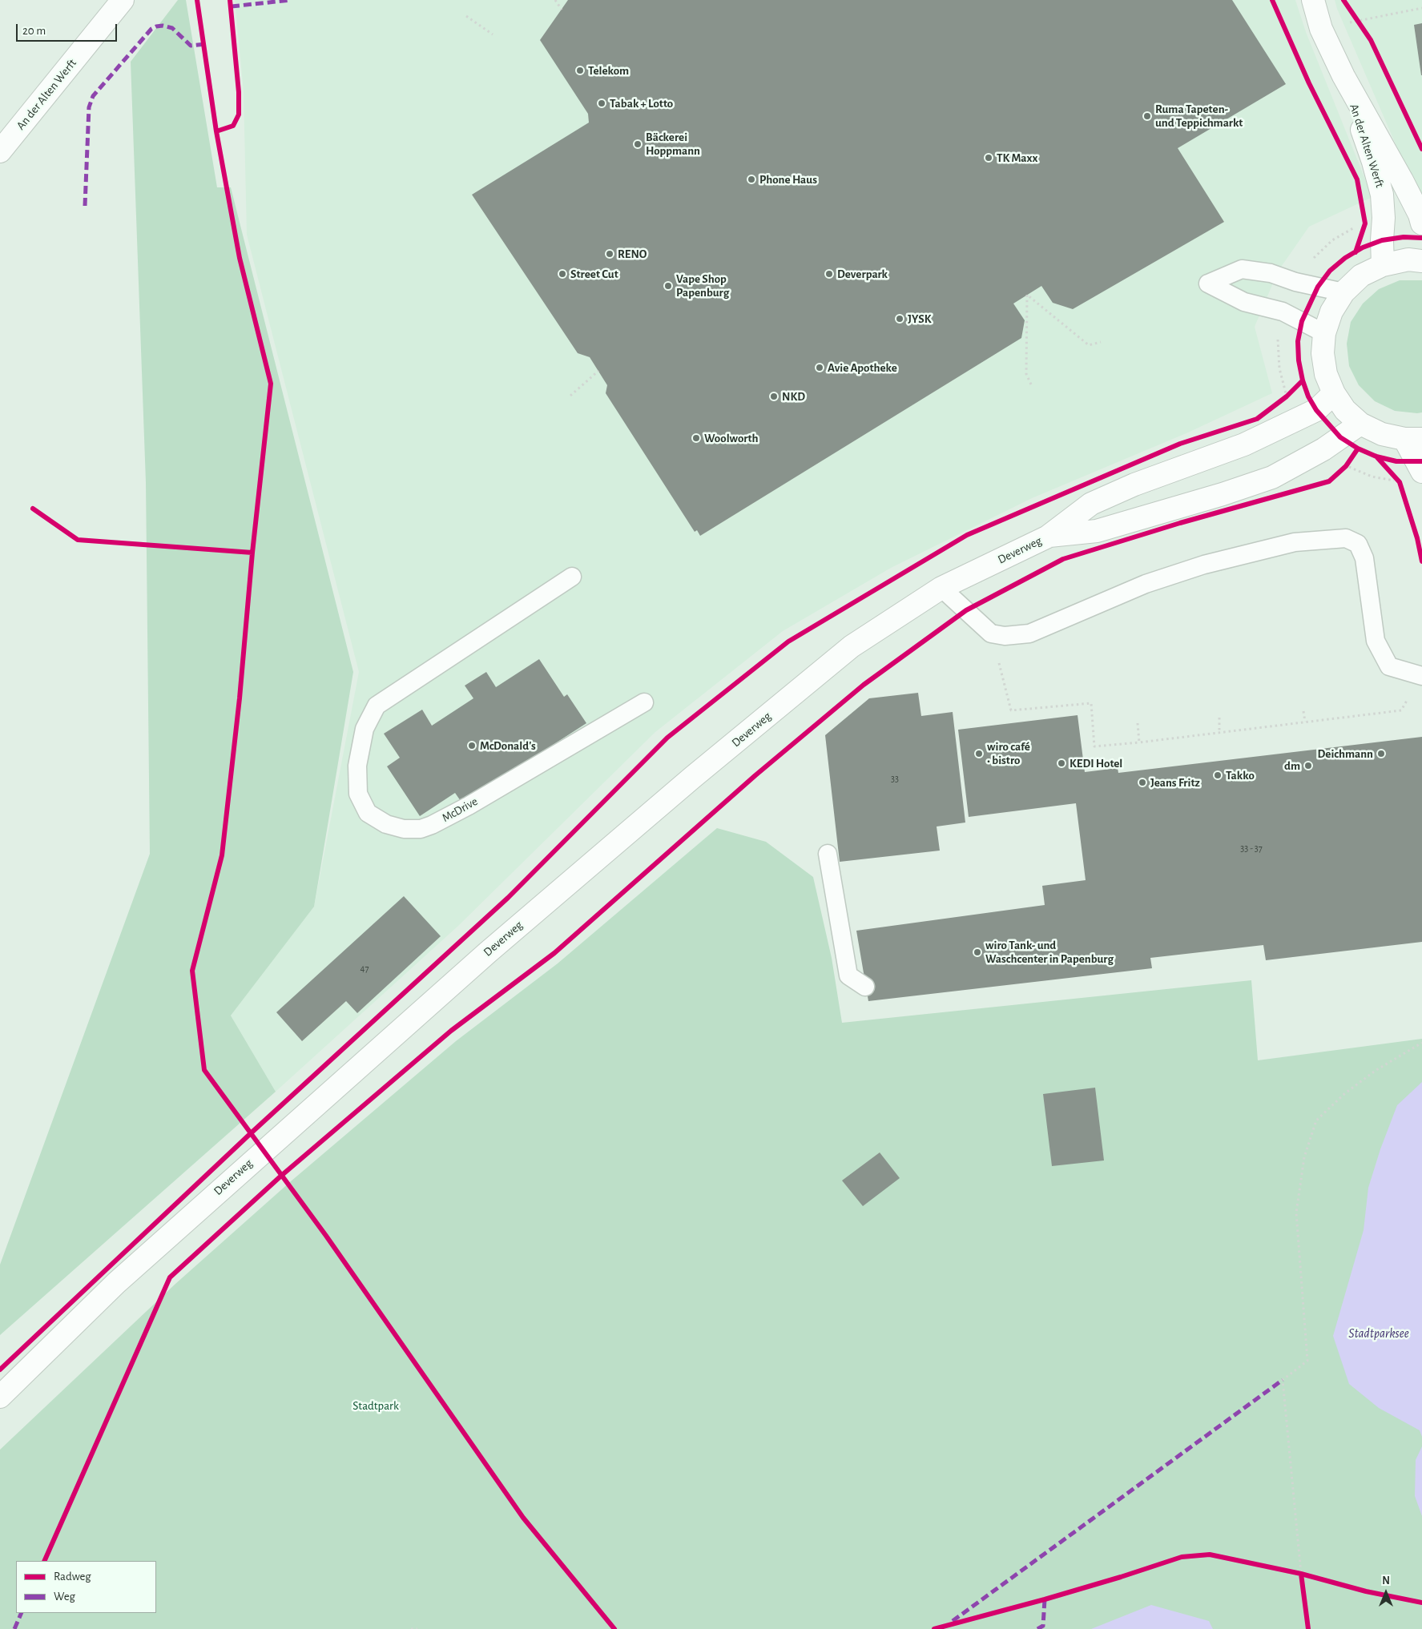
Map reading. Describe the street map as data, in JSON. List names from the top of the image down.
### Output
{
  "streets": {
    "street": ["An der Alten Werft", "Deverweg"],
    "lane": ["McDrive"]
  },
  "water": ["Stadtparksee"],
  "parks": ["Stadtpark"],
  "places": [
    "Telekom",
    "Tabak + Lotto",
    "Ruma Tapeten- und Teppichmarkt",
    "Bäckerei Hoppmann",
    "TK Maxx",
    "Phone Haus",
    "RENO",
    "Street Cut",
    "Deverpark",
    "Vape Shop Papenburg",
    "JYSK",
    "Avie Apotheke",
    "NKD",
    "Woolworth",
    "McDonald's",
    "wiro café • bistro",
    "Deichmann",
    "KEDI Hotel",
    "dm",
    "Takko",
    "Jeans Fritz",
    "wiro Tank- und Waschcenter in Papenburg"
  ],
  "house_numbers": ["33", "33 - 37", "47"],
  "legend": ["Radweg", "Weg"],
  "scale_bar": "20 m",
  "north": "top"
}
